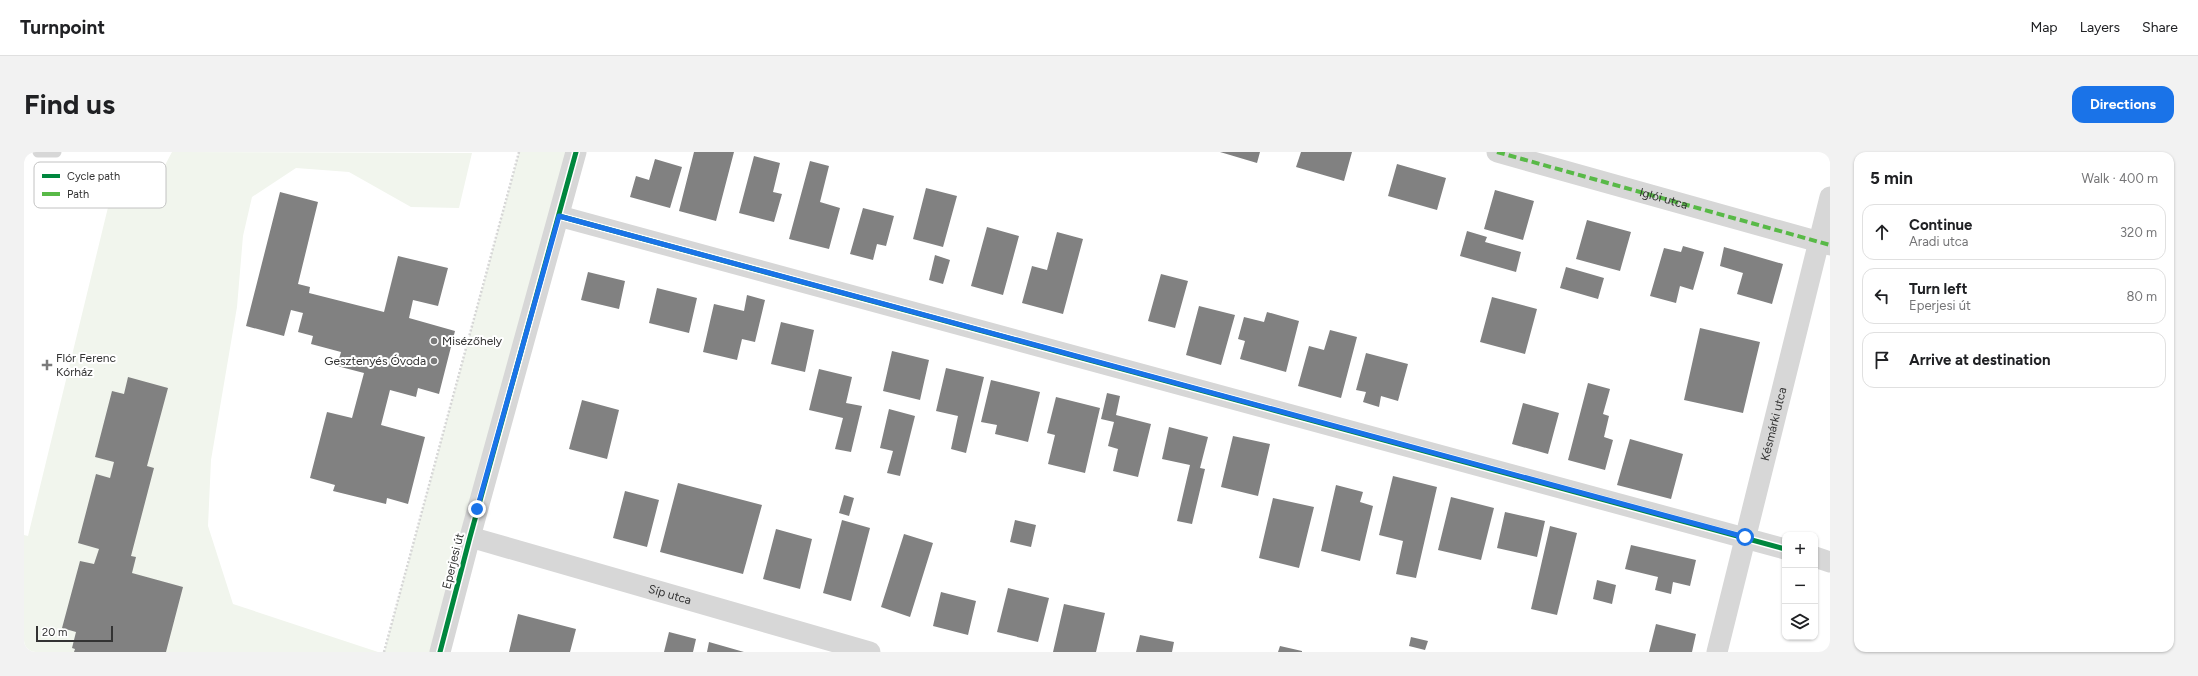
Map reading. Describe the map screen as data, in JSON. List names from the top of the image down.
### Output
{
  "streets": {
    "street": [
      "Iglói utca",
      "Késmárki utca",
      "Eperjesi út",
      "Síp utca"
    ]
  },
  "crossings": [
    ["Iglói utca", "Késmárki utca"],
    ["Eperjesi út", "Síp utca"]
  ],
  "places": {
    "other": ["Misézőhely", "Gesztenyés Óvoda"],
    "health": ["Flór Ferenc Kórház"]
  },
  "legend": ["Cycle path", "Path"],
  "scale_bar": "20 m",
  "page": {
    "header": "Turnpoint",
    "nav": ["Map", "Layers", "Share"],
    "buttons": "Directions",
    "title": "Find us",
    "heading": ["5 min", "Walk · 400 m"],
    "list": [
      ["Continue", "Aradi utca", "320 m"],
      ["Turn left", "Eperjesi út", "80 m"],
      "Arrive at destination"
    ],
    "map_buttons": ["+", "−"],
    "scale": "20 m"
  }
}
